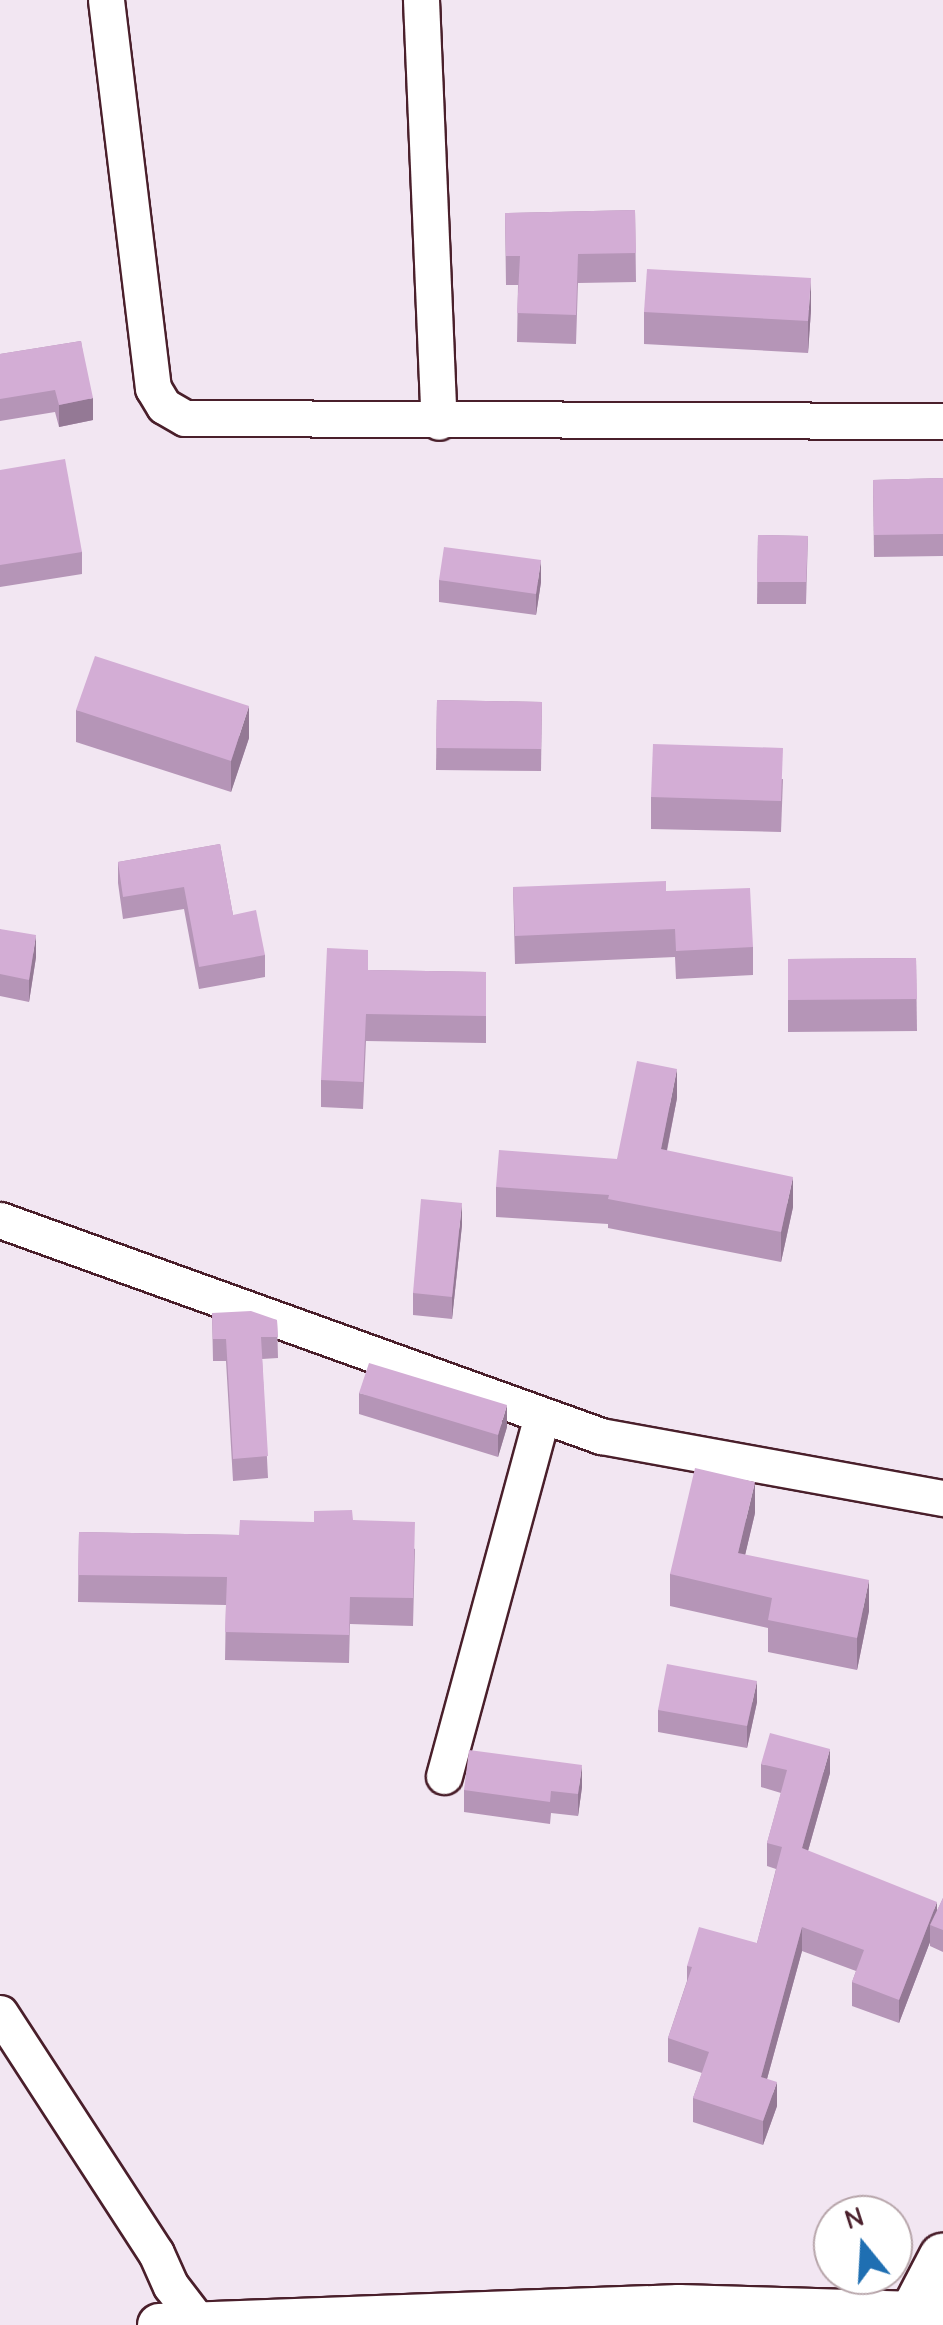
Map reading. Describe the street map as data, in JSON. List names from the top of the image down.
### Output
{
  "north": "top"
}
